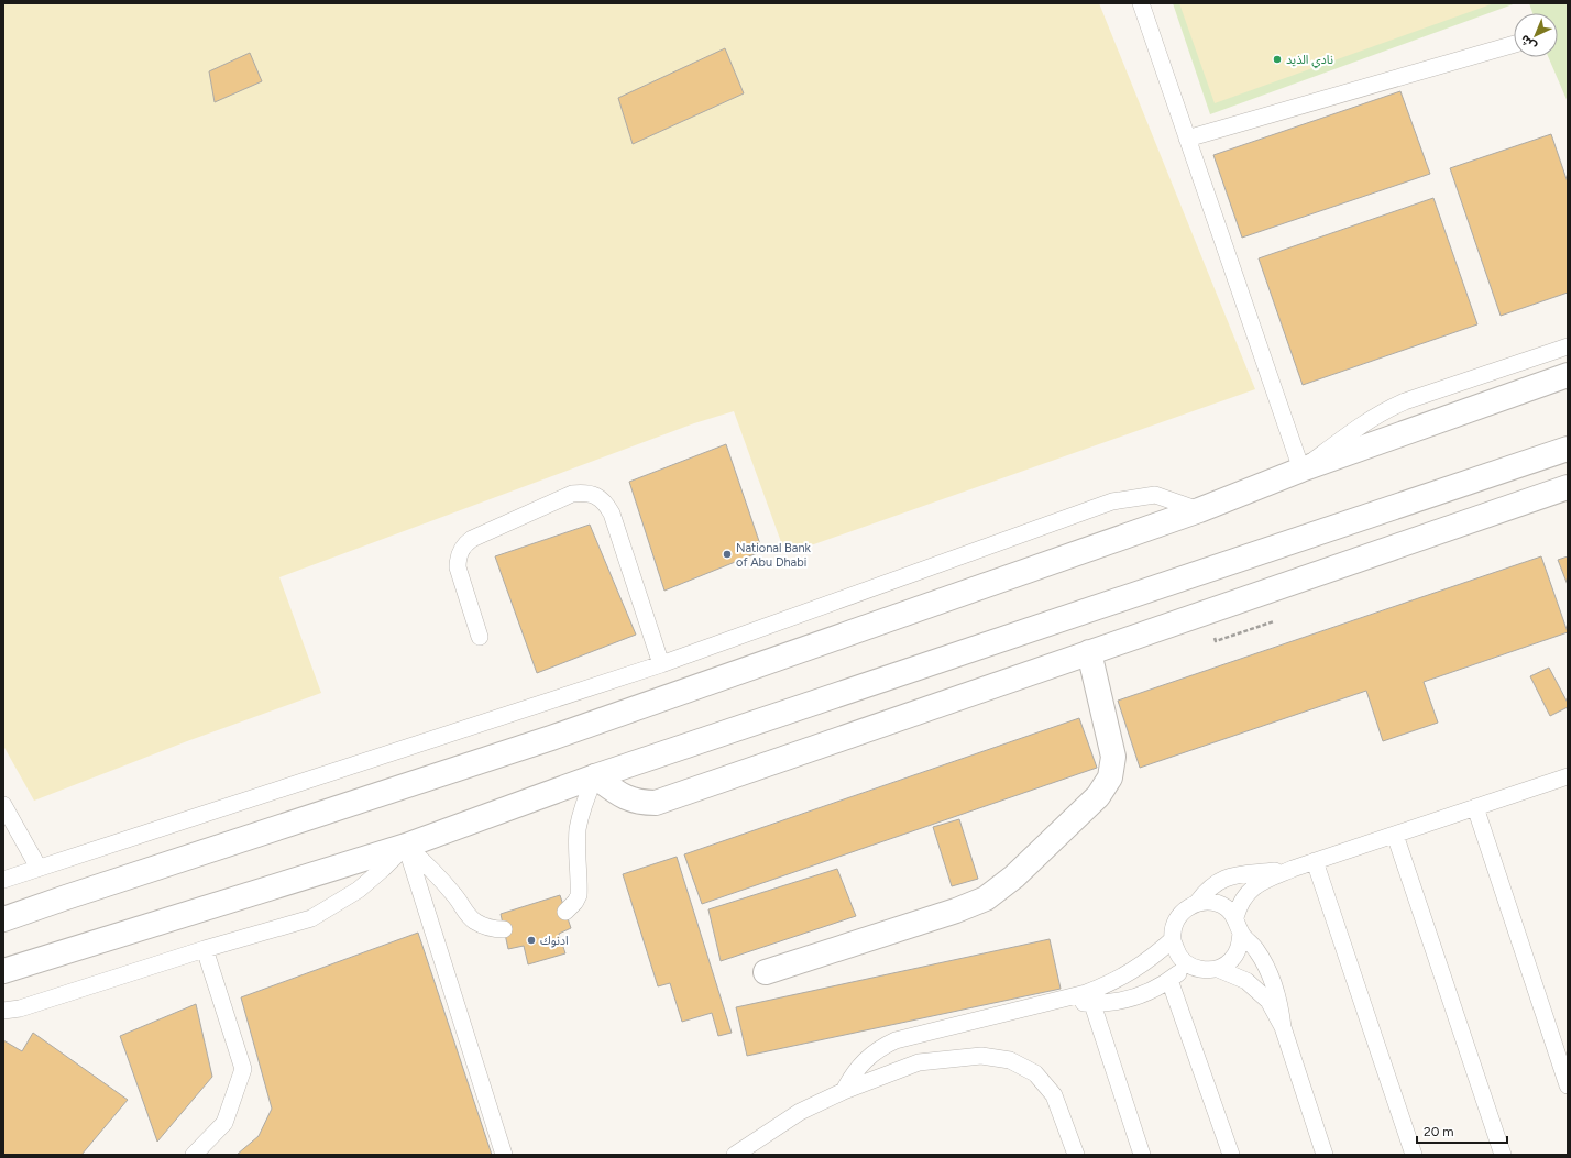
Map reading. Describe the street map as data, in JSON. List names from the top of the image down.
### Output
{
  "places": ["نادي الذيد", "National Bank of Abu Dhabi", "ادنوك"],
  "scale_bar": "20 m",
  "north": "bottom left"
}
